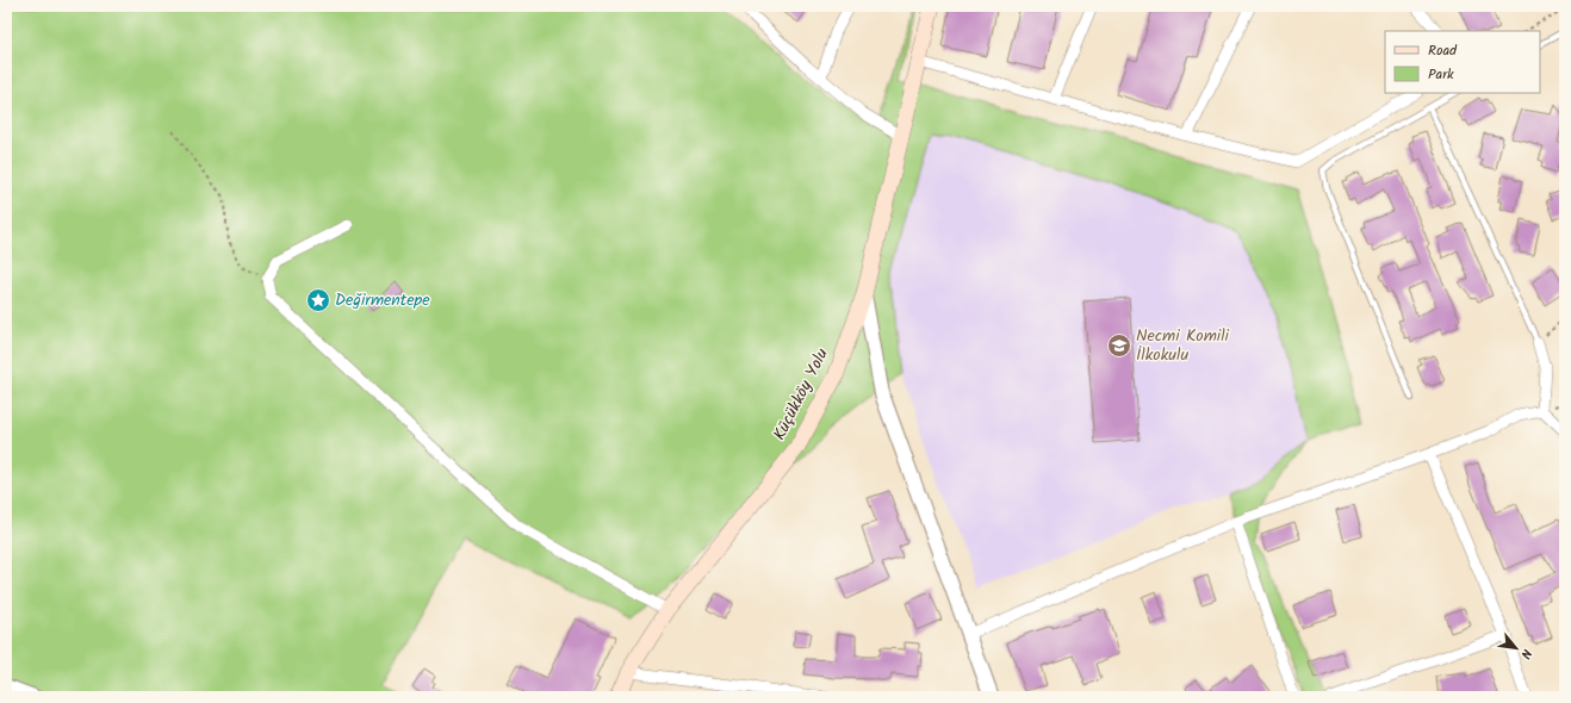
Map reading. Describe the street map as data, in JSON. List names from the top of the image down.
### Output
{
  "streets": {
    "main road": ["Küçükköy Yolu"]
  },
  "places": {
    "place": ["Değirmentepe"],
    "school or university": ["Necmi Komili İlkokulu"]
  },
  "legend": ["Road", "Park"],
  "north": "bottom right"
}
